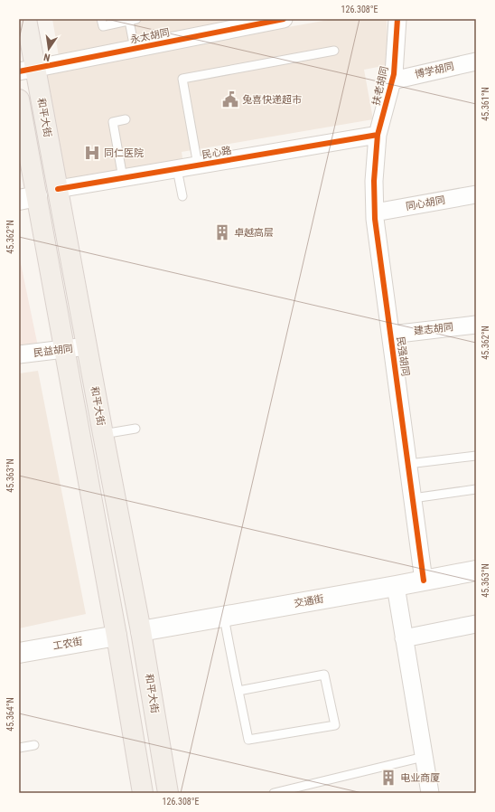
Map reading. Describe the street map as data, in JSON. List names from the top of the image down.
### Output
{
  "streets": {
    "main road": ["和平大街", "交通街", "工农街"],
    "street": [
      "永太胡同",
      "博学胡同",
      "扶老胡同",
      "民心路",
      "同心胡同",
      "建志胡同",
      "民益胡同",
      "民强胡同"
    ]
  },
  "crossings": [
    ["永太胡同", "和平大街"],
    ["博学胡同", "扶老胡同"],
    ["扶老胡同", "民心路"],
    ["扶老胡同", "民强胡同"],
    ["和平大街", "民心路"],
    ["和平大街", "民益胡同"],
    ["和平大街", "交通街"],
    ["民心路", "民强胡同"],
    ["同心胡同", "民强胡同"],
    ["建志胡同", "民强胡同"],
    ["民强胡同", "交通街"]
  ],
  "places": {
    "public building": ["兔喜快递超市"],
    "hospital": ["同仁医院"],
    "building": ["卓越高层", "电业商厦"]
  },
  "north": "bottom",
  "coordinates": [
    "126.308°E",
    "45.361°N",
    "45.362°N",
    "45.363°N",
    "45.364°N"
  ]
}
